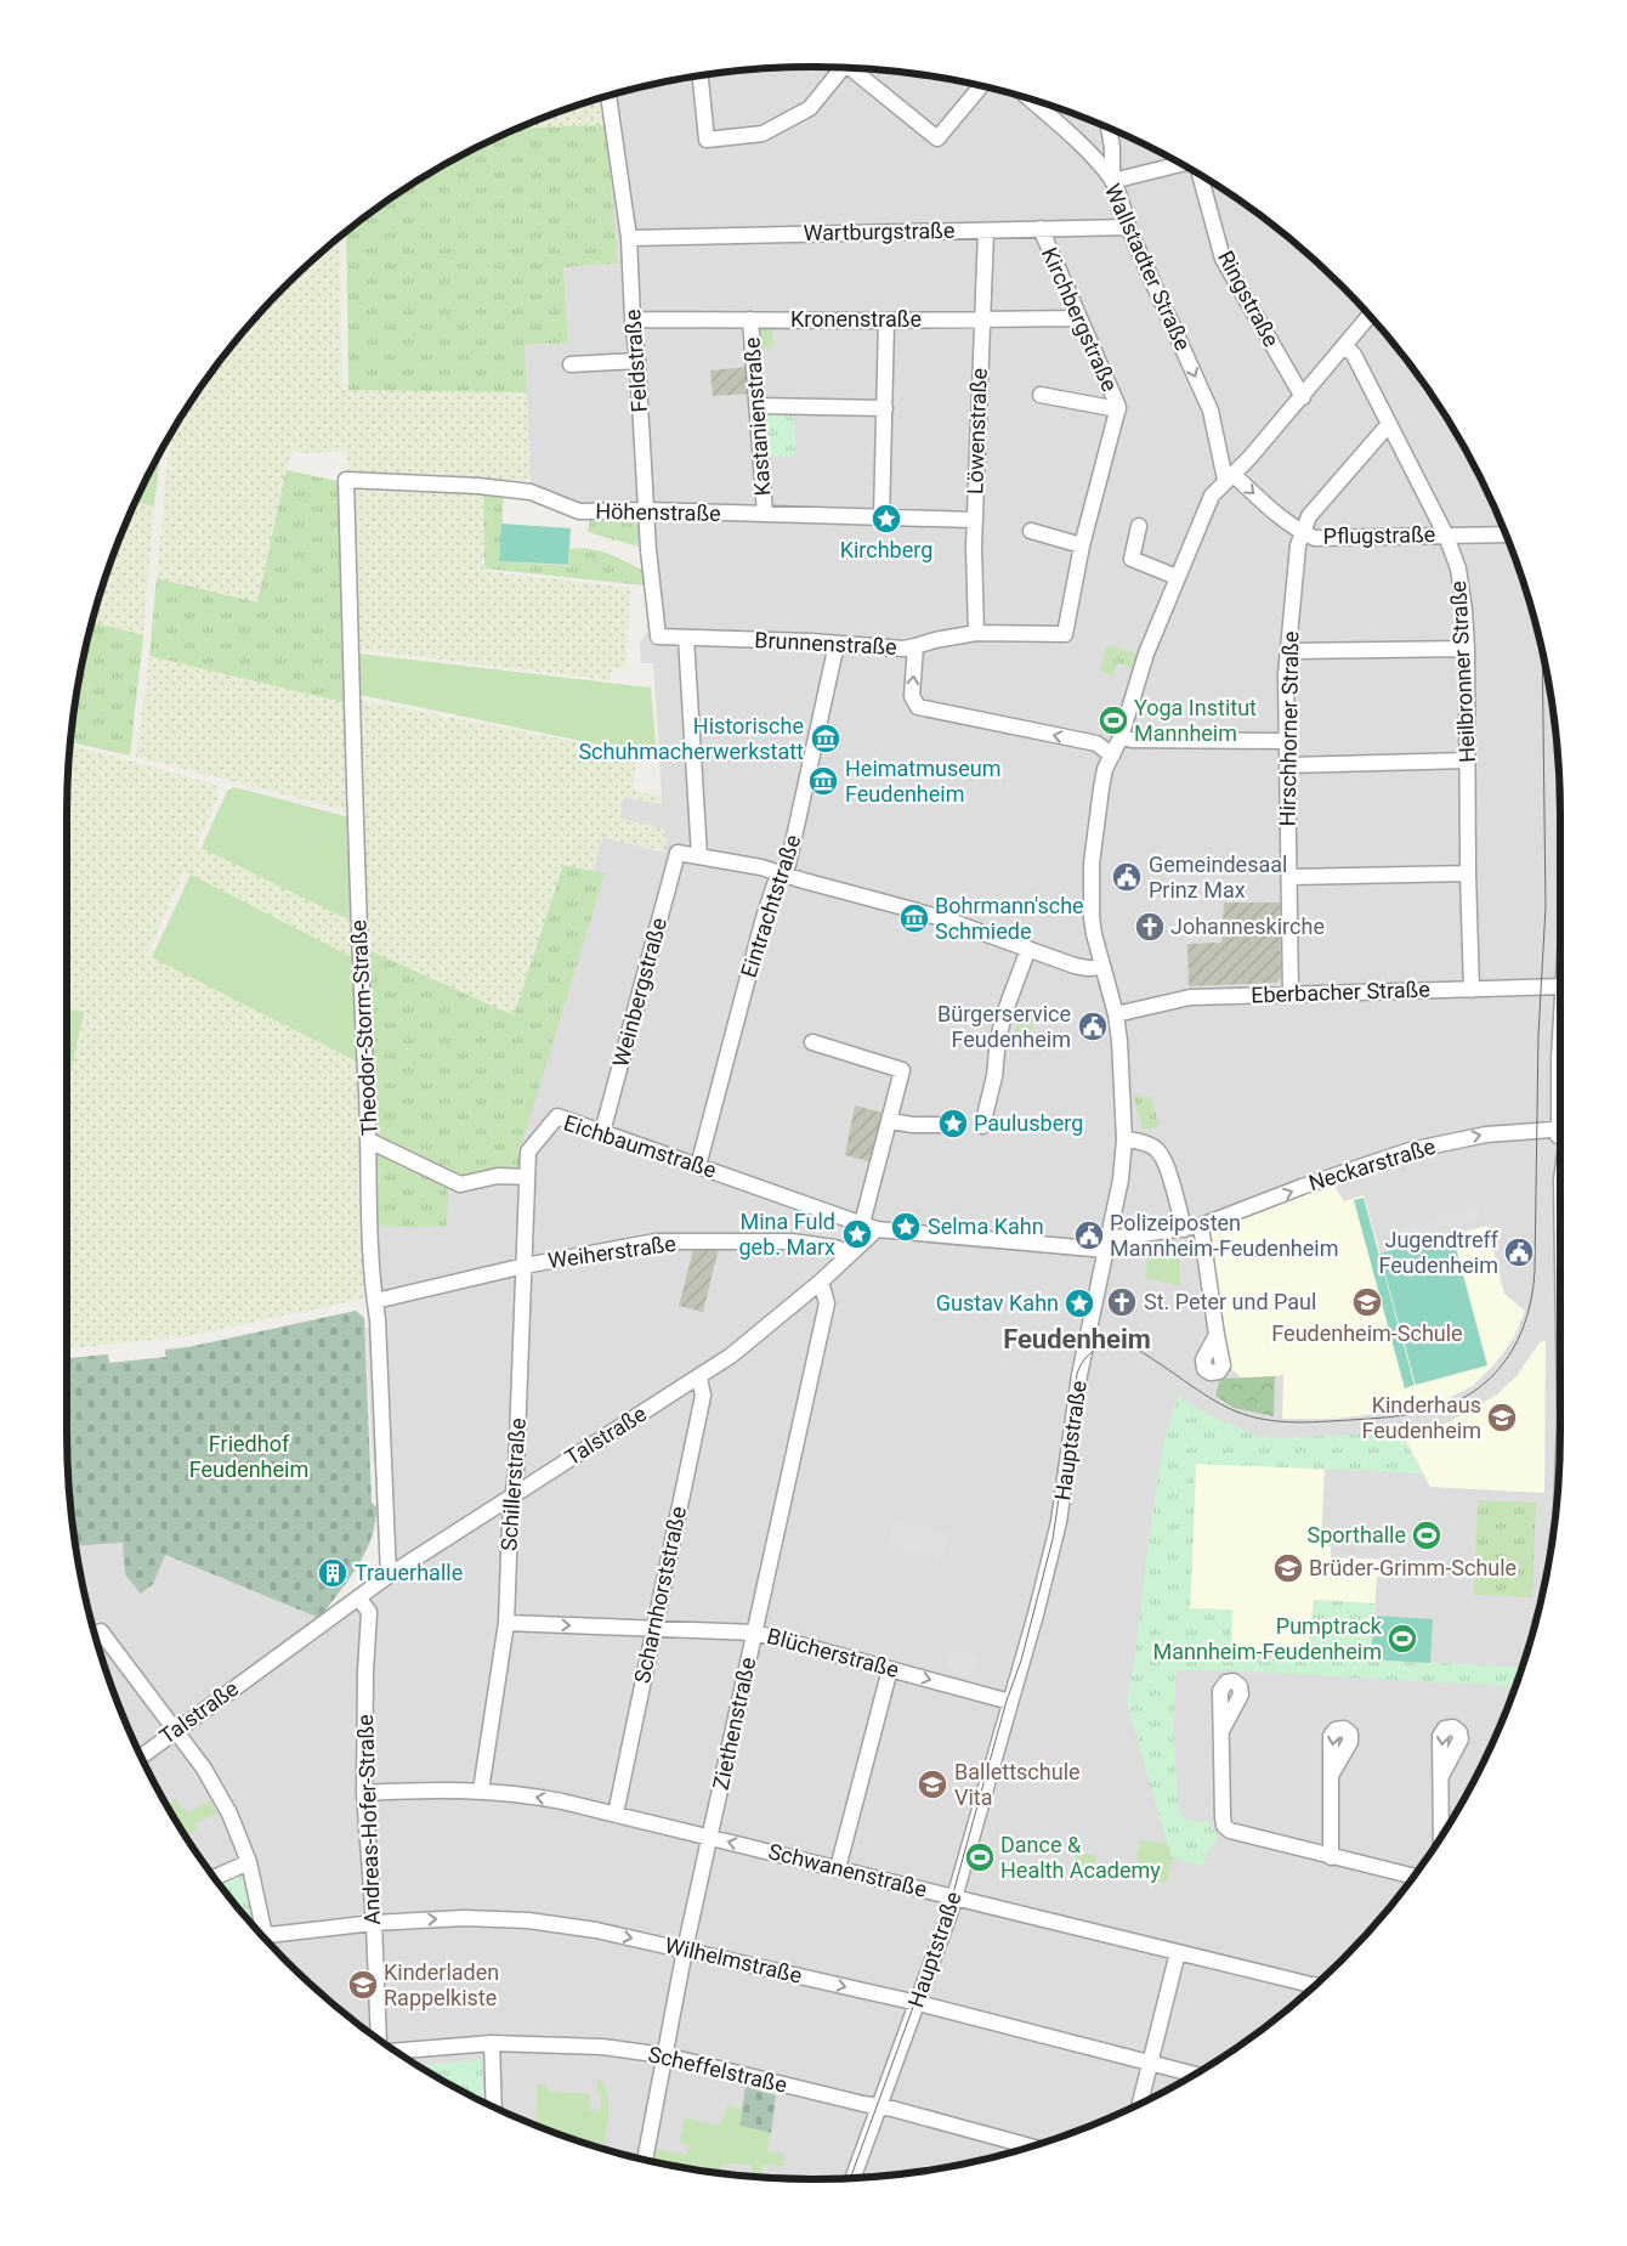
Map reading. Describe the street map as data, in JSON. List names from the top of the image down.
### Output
{
  "streets": {
    "street": [
      "Wartburgstraße",
      "Wallstadter Straße",
      "Ringstraße",
      "Kronenstraße",
      "Kirchbergstraße",
      "Feldstraße",
      "Kastanienstraße",
      "Löwenstraße",
      "Höhenstraße",
      "Pflugstraße",
      "Brunnenstraße",
      "Heilbronner Straße",
      "Hirschhorner Straße",
      "Eintrachtstraße",
      "Weinbergstraße",
      "Eberbacher Straße",
      "Theodor-Storm-Straße",
      "Eichbaumstraße",
      "Neckarstraße",
      "Weiherstraße",
      "Talstraße",
      "Hauptstraße",
      "Schillerstraße",
      "Scharnhorststraße",
      "Blücherstraße",
      "Ziethenstraße",
      "Andreas-Hofer-Straße",
      "Schwanenstraße",
      "Wilhelmstraße",
      "Scheffelstraße"
    ]
  },
  "crossings": [
    ["Wartburgstraße", "Wallstadter Straße"],
    ["Wartburgstraße", "Kirchbergstraße"],
    ["Wartburgstraße", "Feldstraße"],
    ["Wartburgstraße", "Löwenstraße"],
    ["Wallstadter Straße", "Pflugstraße"],
    ["Wallstadter Straße", "Hauptstraße"],
    ["Ringstraße", "Hauptstraße"],
    ["Kronenstraße", "Kirchbergstraße"],
    ["Kronenstraße", "Feldstraße"],
    ["Kronenstraße", "Kastanienstraße"],
    ["Kronenstraße", "Löwenstraße"],
    ["Kirchbergstraße", "Brunnenstraße"],
    ["Feldstraße", "Höhenstraße"],
    ["Feldstraße", "Brunnenstraße"],
    ["Kastanienstraße", "Höhenstraße"],
    ["Löwenstraße", "Höhenstraße"],
    ["Löwenstraße", "Brunnenstraße"],
    ["Höhenstraße", "Theodor-Storm-Straße"],
    ["Pflugstraße", "Heilbronner Straße"],
    ["Pflugstraße", "Hirschhorner Straße"],
    ["Pflugstraße", "Hauptstraße"],
    ["Brunnenstraße", "Eintrachtstraße"],
    ["Heilbronner Straße", "Hirschhorner Straße"],
    ["Heilbronner Straße", "Eberbacher Straße"],
    ["Heilbronner Straße", "Hauptstraße"],
    ["Hirschhorner Straße", "Eberbacher Straße"],
    ["Eintrachtstraße", "Eichbaumstraße"],
    ["Weinbergstraße", "Eichbaumstraße"],
    ["Eberbacher Straße", "Hauptstraße"],
    ["Theodor-Storm-Straße", "Weiherstraße"],
    ["Theodor-Storm-Straße", "Talstraße"],
    ["Eichbaumstraße", "Talstraße"],
    ["Eichbaumstraße", "Schillerstraße"],
    ["Neckarstraße", "Hauptstraße"],
    ["Weiherstraße", "Talstraße"],
    ["Weiherstraße", "Schillerstraße"],
    ["Talstraße", "Schillerstraße"],
    ["Talstraße", "Scharnhorststraße"],
    ["Talstraße", "Ziethenstraße"],
    ["Talstraße", "Andreas-Hofer-Straße"],
    ["Hauptstraße", "Blücherstraße"],
    ["Hauptstraße", "Schwanenstraße"],
    ["Hauptstraße", "Wilhelmstraße"],
    ["Hauptstraße", "Scheffelstraße"],
    ["Schillerstraße", "Blücherstraße"],
    ["Schillerstraße", "Schwanenstraße"],
    ["Scharnhorststraße", "Blücherstraße"],
    ["Scharnhorststraße", "Schwanenstraße"],
    ["Blücherstraße", "Ziethenstraße"],
    ["Ziethenstraße", "Schwanenstraße"],
    ["Ziethenstraße", "Wilhelmstraße"],
    ["Ziethenstraße", "Scheffelstraße"],
    ["Andreas-Hofer-Straße", "Schwanenstraße"],
    ["Andreas-Hofer-Straße", "Wilhelmstraße"]
  ],
  "one_way": [
    "Wallstadter Straße",
    "Neckarstraße",
    "Blücherstraße",
    "Wilhelmstraße"
  ],
  "districts": ["Feudenheim"],
  "parks": ["Friedhof Feudenheim"],
  "places": {
    "place": [
      "Kirchberg",
      "Paulusberg",
      "Selma Kahn",
      "Mina Fuld geb. Marx",
      "Gustav Kahn"
    ],
    "sports": [
      "Yoga Institut Mannheim",
      "Sporthalle",
      "Pumptrack Mannheim-Feudenheim",
      "Dance & Health Academy"
    ],
    "museum": ["Historische Schuhmacherwerkstatt", "Heimatmuseum Feudenheim", "Bohrmann'sche Schmiede"],
    "public building": [
      "Gemeindesaal Prinz Max",
      "Bürgerservice Feudenheim",
      "Polizeiposten Mannheim-Feudenheim",
      "Jugendtreff Feudenheim"
    ],
    "church": ["Johanneskirche", "St. Peter und Paul"],
    "school or university": [
      "Feudenheim-Schule",
      "Kinderhaus Feudenheim",
      "Brüder-Grimm-Schule",
      "Ballettschule Vita",
      "Kinderladen Rappelkiste"
    ],
    "building": ["Trauerhalle"]
  }
}
